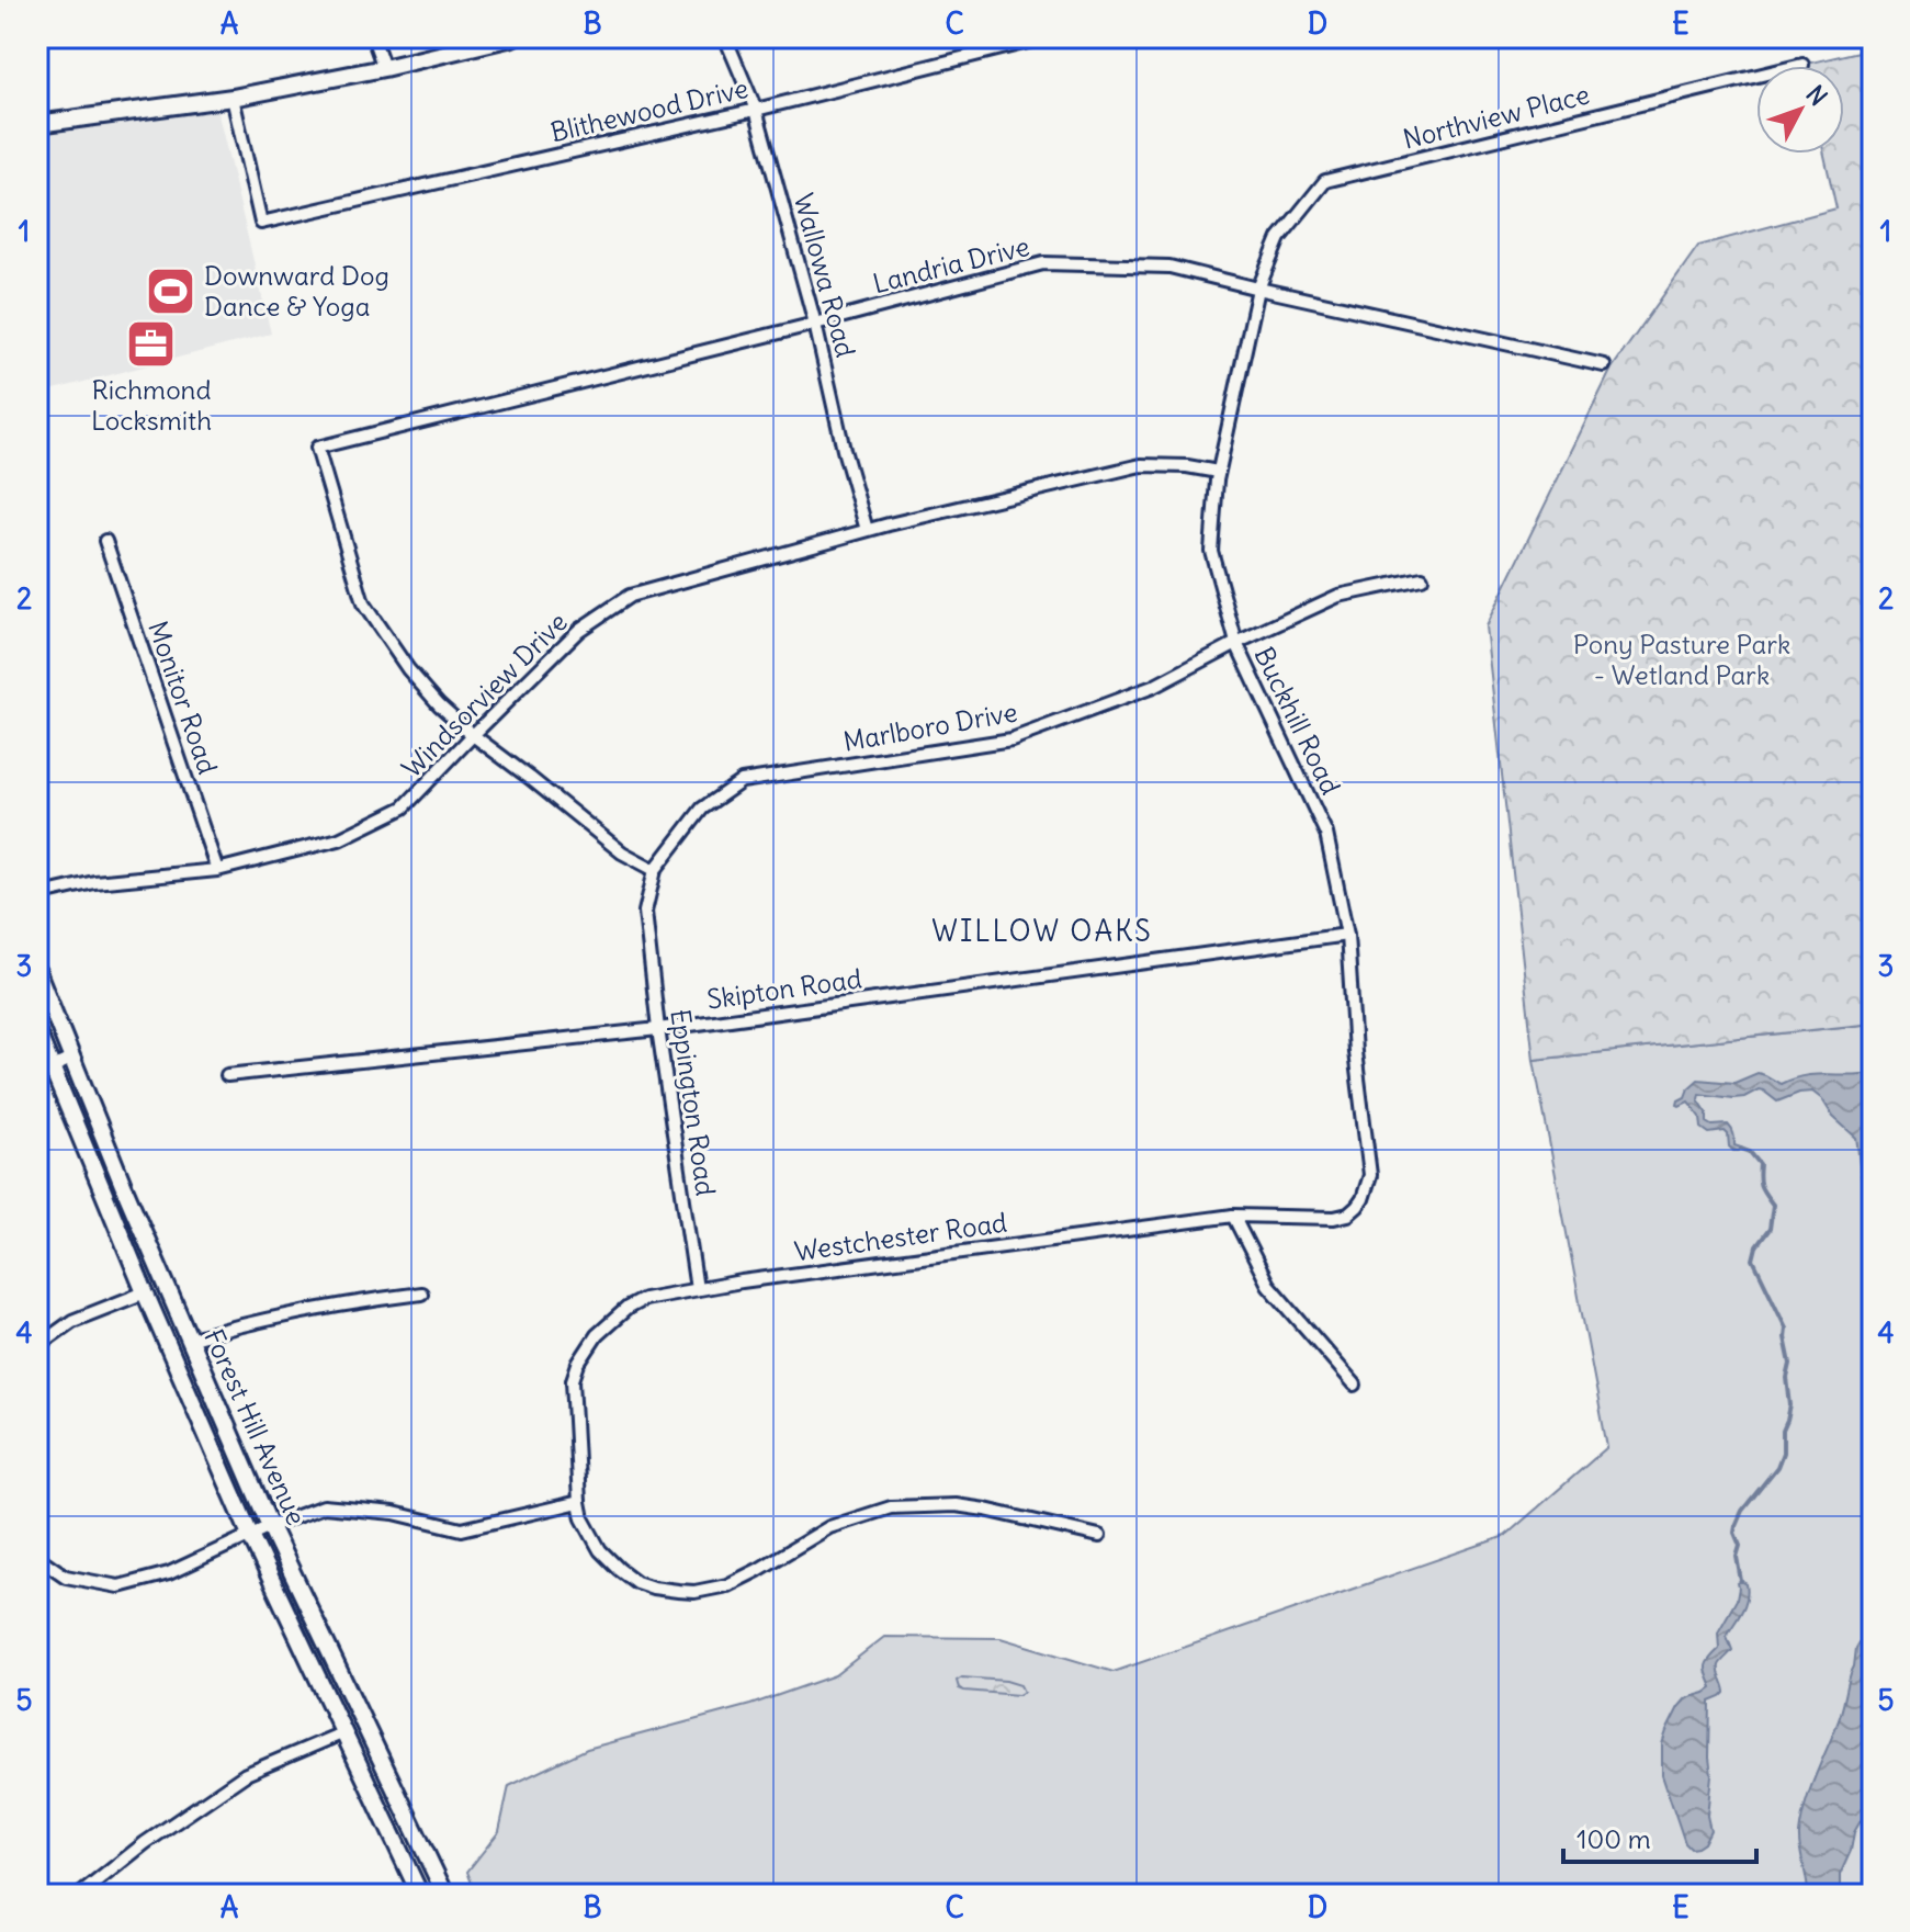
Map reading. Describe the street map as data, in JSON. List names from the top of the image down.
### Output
{
  "streets": {
    "main road": ["Forest Hill Avenue"],
    "street": [
      "Blithewood Drive",
      "Northview Place",
      "Landria Drive",
      "Wallowa Road",
      "Windsorview Drive",
      "Monitor Road",
      "Buckhill Road",
      "Marlboro Drive",
      "Skipton Road",
      "Eppington Road",
      "Westchester Road"
    ]
  },
  "crossings": [
    ["Blithewood Drive", "Wallowa Road"],
    ["Northview Place", "Landria Drive"],
    ["Northview Place", "Buckhill Road"],
    ["Landria Drive", "Wallowa Road"],
    ["Landria Drive", "Windsorview Drive"],
    ["Landria Drive", "Buckhill Road"],
    ["Wallowa Road", "Windsorview Drive"],
    ["Windsorview Drive", "Monitor Road"],
    ["Windsorview Drive", "Buckhill Road"],
    ["Buckhill Road", "Marlboro Drive"],
    ["Buckhill Road", "Skipton Road"],
    ["Buckhill Road", "Westchester Road"],
    ["Marlboro Drive", "Eppington Road"],
    ["Skipton Road", "Eppington Road"],
    ["Eppington Road", "Westchester Road"]
  ],
  "districts": ["WILLOW OAKS"],
  "parks": ["Pony Pasture Park - Wetland Park"],
  "places": {
    "sports": ["Downward Dog Dance & Yoga"],
    "office": ["Richmond Locksmith"]
  },
  "scale_bar": "100 m",
  "north": "top right",
  "grid": {
    "columns": [
      "A",
      "B",
      "C",
      "D",
      "E"
    ],
    "rows": [
      "1",
      "2",
      "3",
      "4",
      "5"
    ]
  }
}
